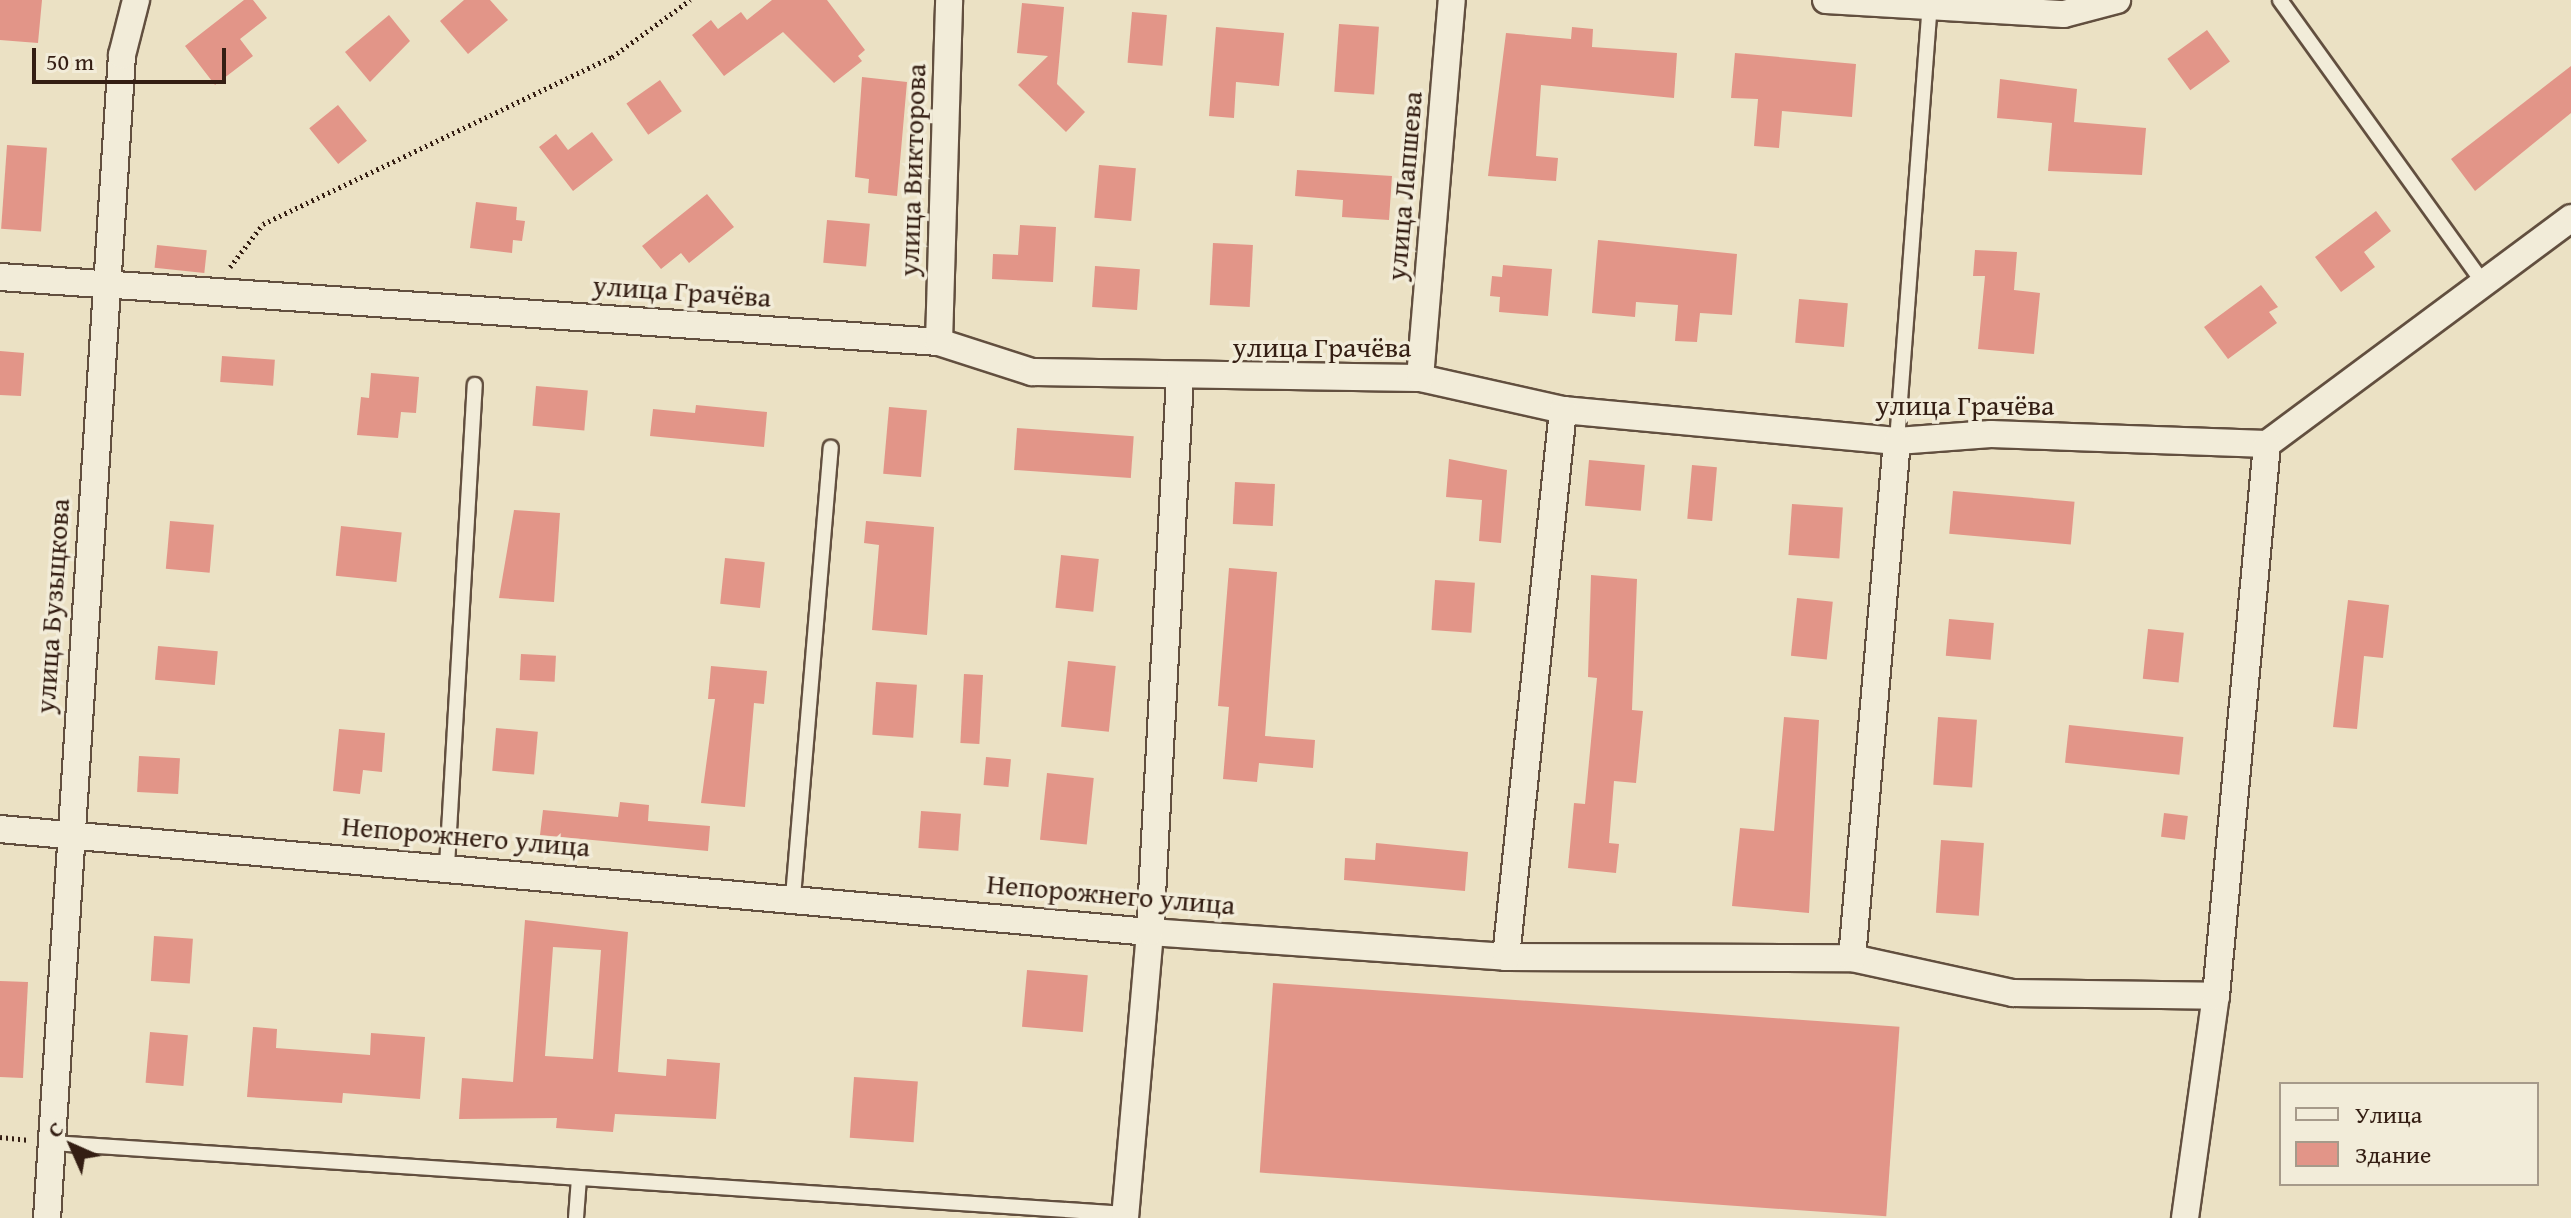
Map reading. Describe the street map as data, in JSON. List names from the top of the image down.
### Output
{
  "streets": {
    "street": [
      "улица Викторова",
      "улица Лапшева",
      "улица Грачёва",
      "улица Бузыцкова",
      "Непорожнего улица"
    ]
  },
  "crossings": [
    ["улица Викторова", "улица Грачёва"],
    ["улица Лапшева", "улица Грачёва"],
    ["улица Грачёва", "улица Бузыцкова"],
    ["улица Бузыцкова", "Непорожнего улица"]
  ],
  "legend": ["Улица", "Здание"],
  "scale_bar": "50 m",
  "north": "top left"
}
